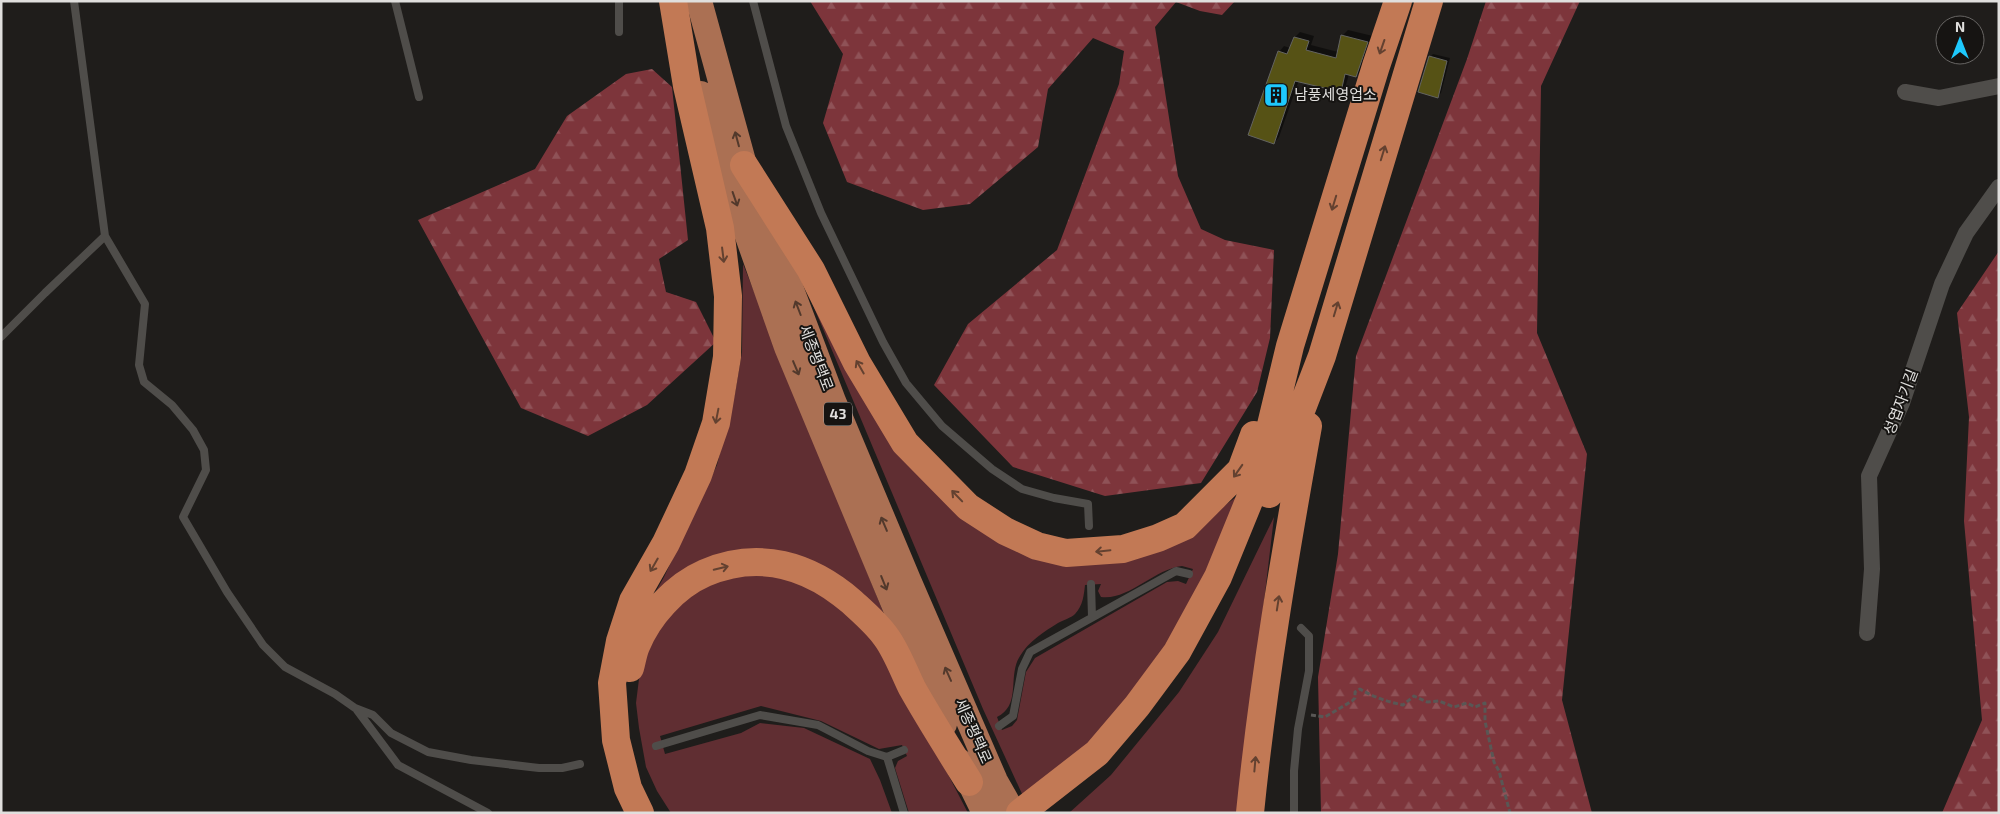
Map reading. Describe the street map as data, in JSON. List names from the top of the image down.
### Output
{
  "streets": {
    "highway": ["세종평택로", "43"],
    "street": ["성엽자기길"]
  },
  "places": {
    "building": ["남풍세영업소"]
  },
  "north": "top"
}
